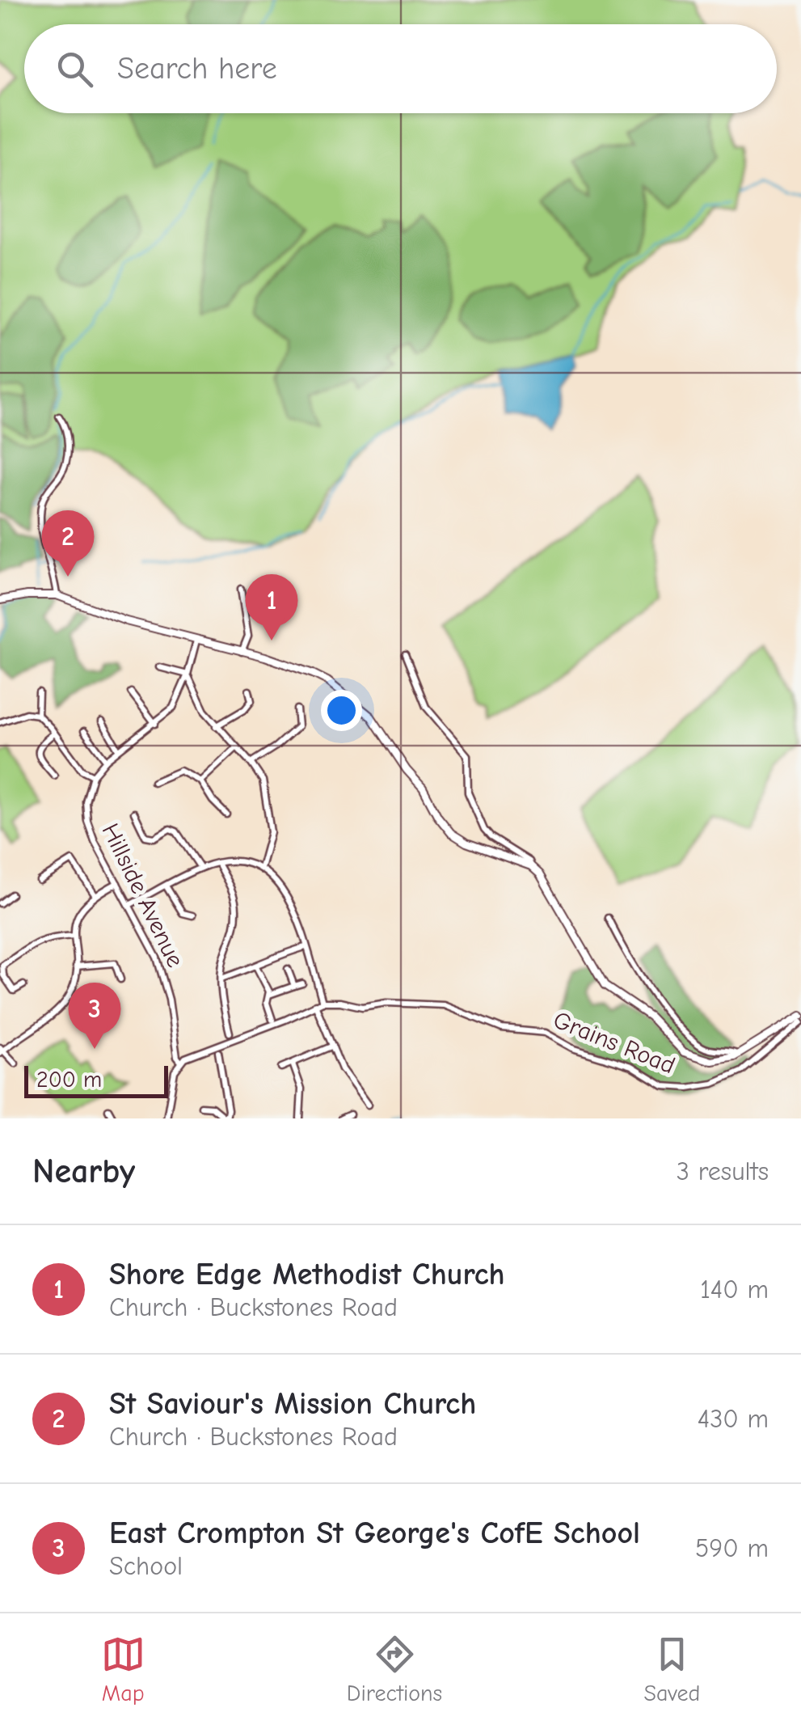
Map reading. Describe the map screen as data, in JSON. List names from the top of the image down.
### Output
{
  "streets": {
    "street": ["Hillside Avenue", "Grains Road"]
  },
  "crossings": [
    ["Hillside Avenue", "Grains Road"]
  ],
  "scale_bar": "200 m",
  "page": {
    "search": "Search here",
    "pins": ["2", "1", "3"],
    "scale": "200 m",
    "heading": ["Nearby", "3 results"],
    "list": [
      {
        "mark": "1",
        "name": "Shore Edge Methodist Church",
        "note": "Church · Buckstones Road",
        "value": "140 m"
      },
      {
        "mark": "2",
        "name": "St Saviour's Mission Church",
        "note": "Church · Buckstones Road",
        "value": "430 m"
      },
      {
        "mark": "3",
        "name": "East Crompton St George's CofE School",
        "note": "School",
        "value": "590 m"
      }
    ],
    "nav": ["Map", "Directions", "Saved"]
  }
}
